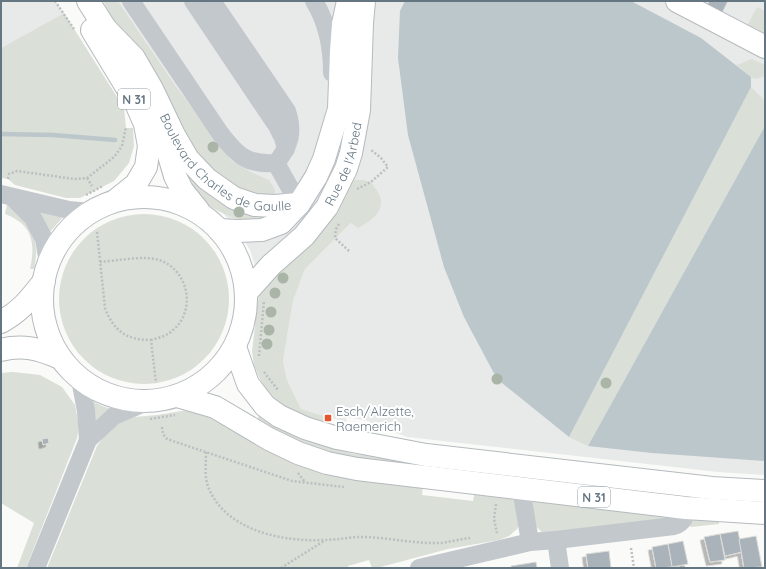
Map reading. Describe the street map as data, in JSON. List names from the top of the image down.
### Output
{
  "streets": {
    "main road": ["N 31", "Boulevard Charles de Gaulle", "Rue de l'Arbed"]
  },
  "crossings": [
    ["Boulevard Charles de Gaulle", "Rue de l'Arbed"]
  ],
  "places": {
    "transit": ["Esch/Alzette, Raemerich"]
  }
}
